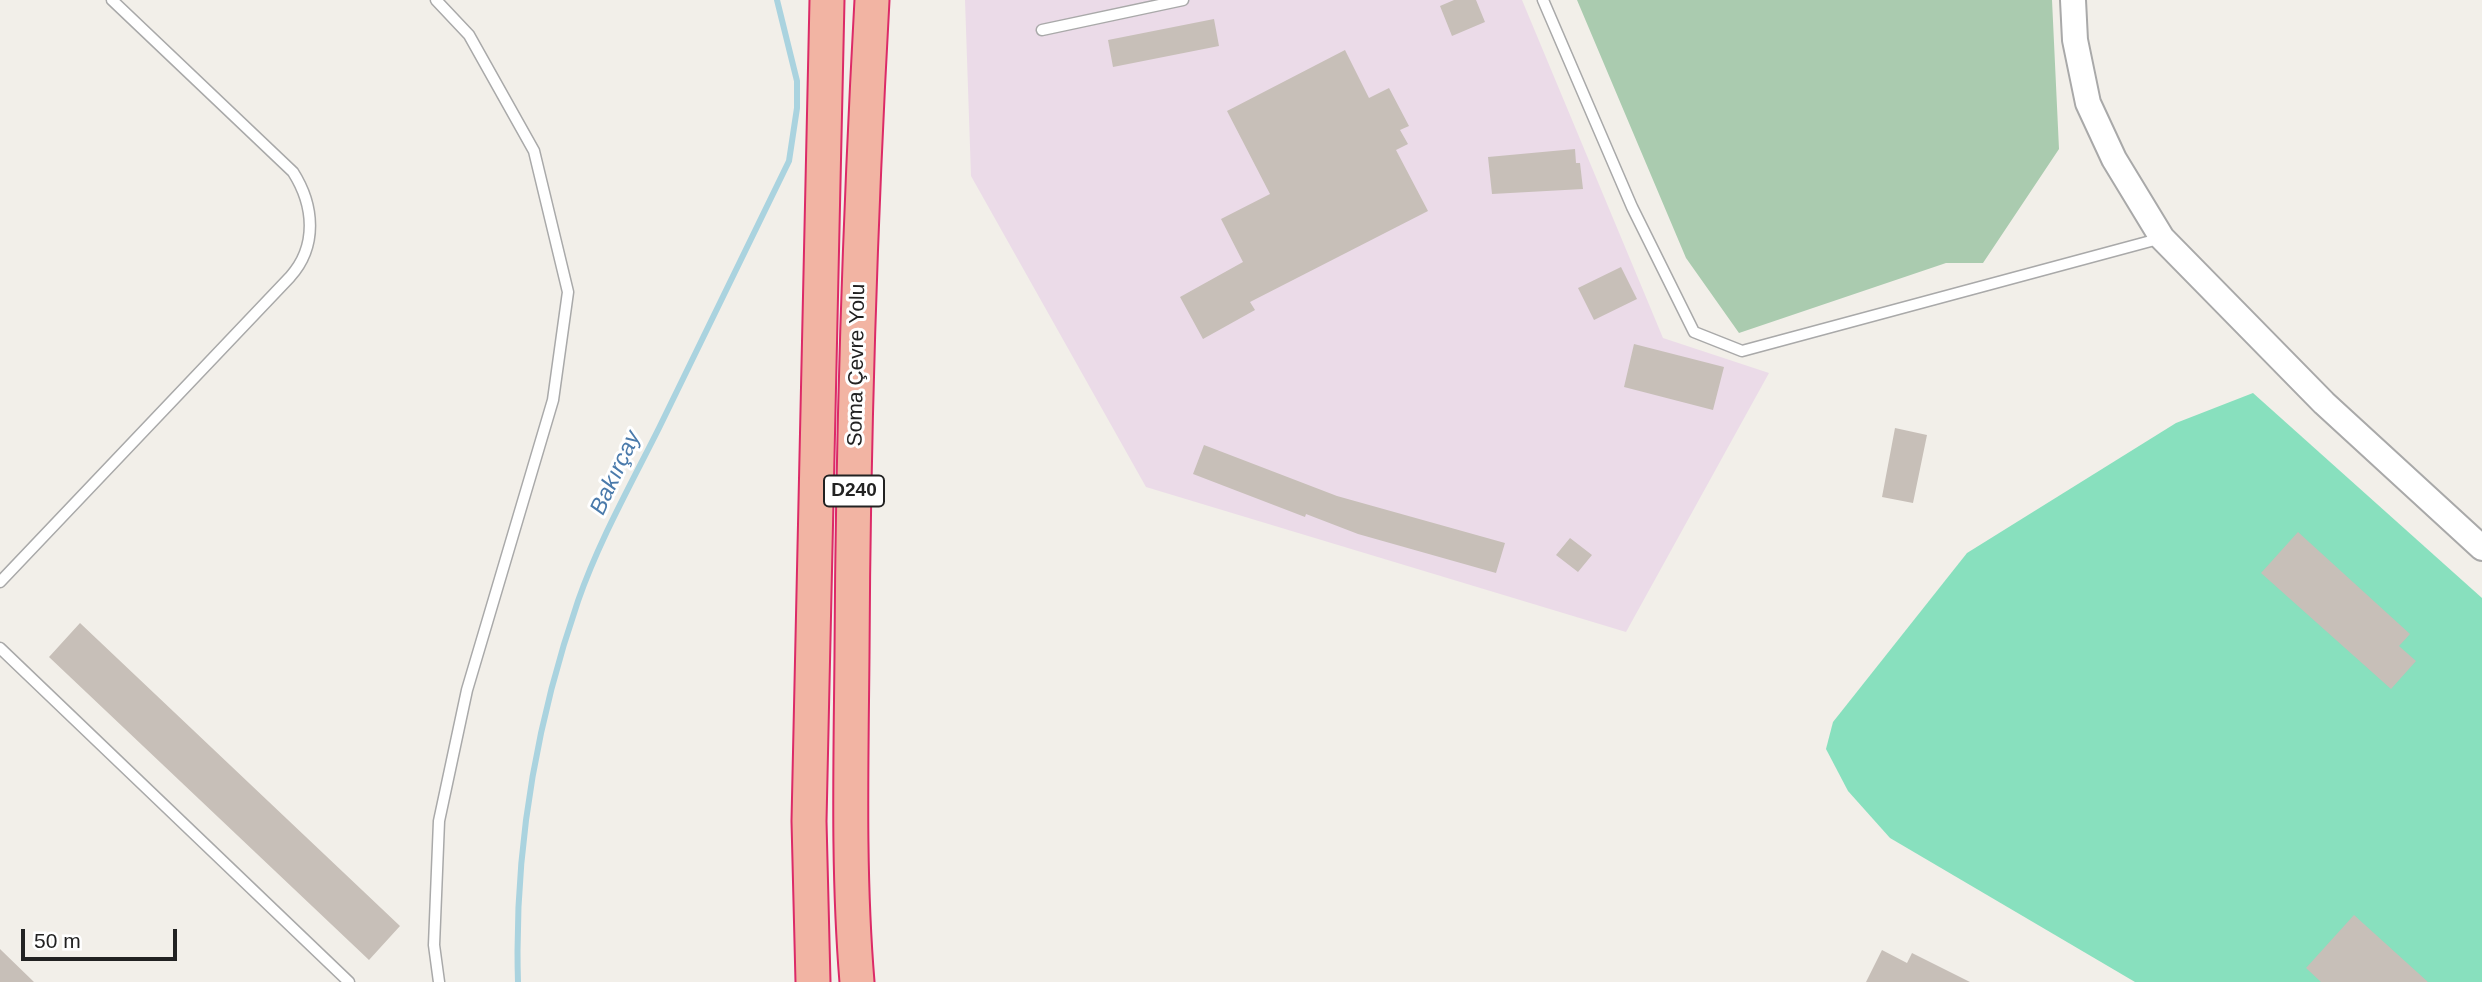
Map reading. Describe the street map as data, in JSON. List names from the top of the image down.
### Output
{
  "streets": {
    "highway": ["Soma Çevre Yolu", "D240"]
  },
  "water": ["Bakırçay"],
  "scale_bar": "50 m"
}
